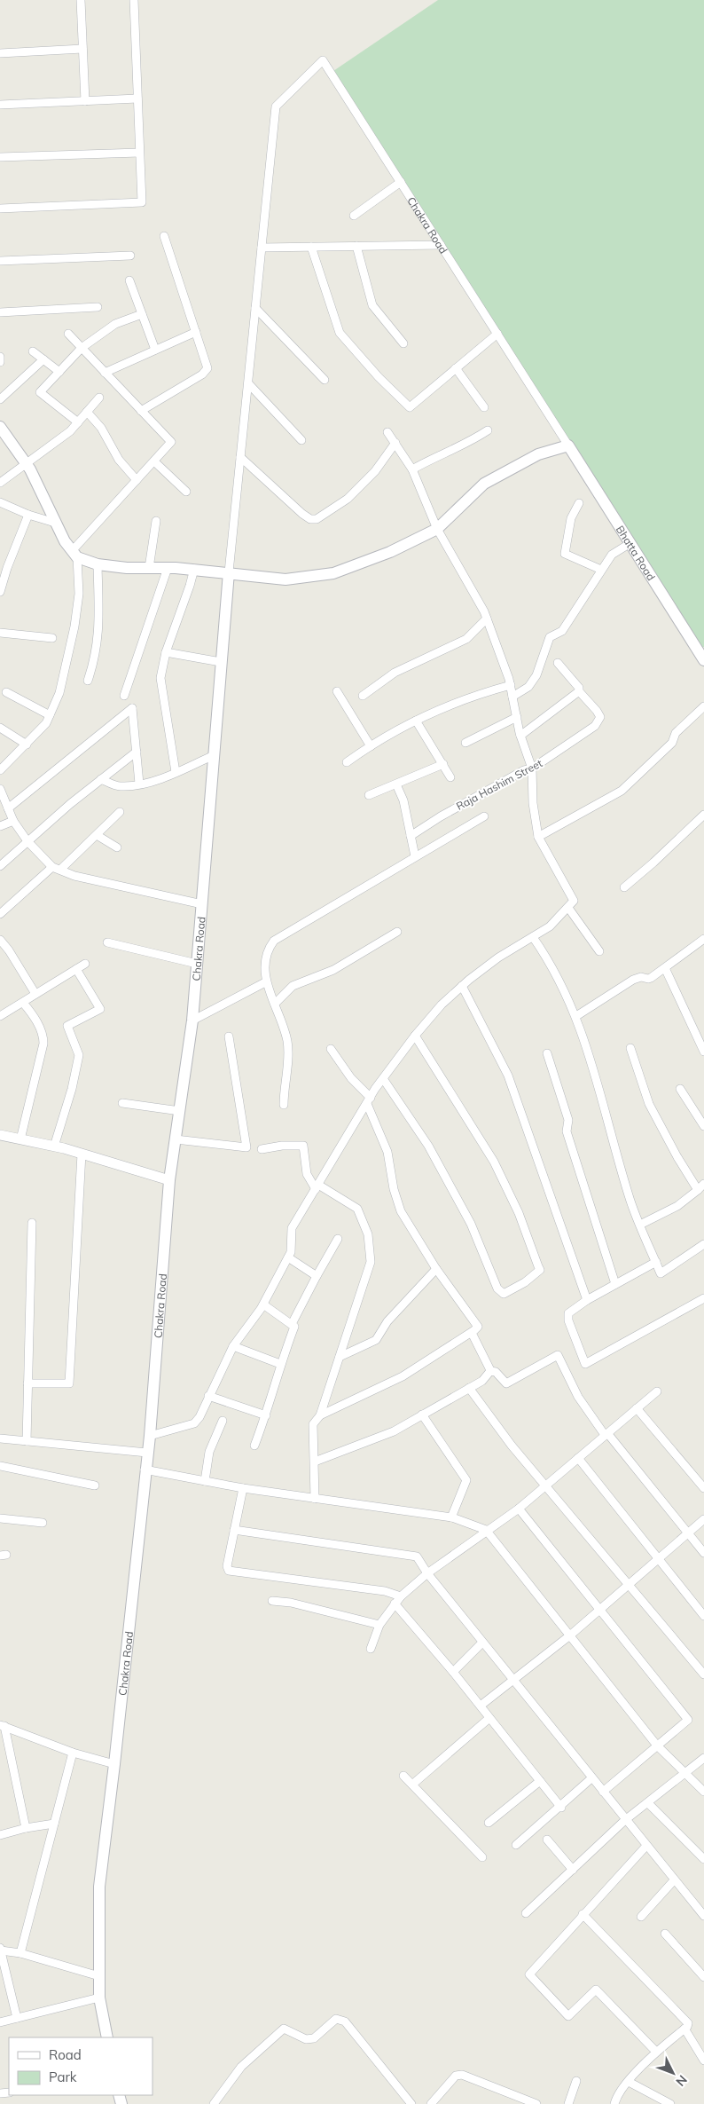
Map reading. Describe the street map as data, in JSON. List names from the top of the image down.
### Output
{
  "streets": {
    "main road": ["Chakra Road", "Bhatta Road"],
    "street": ["Raja Hashim Street"]
  },
  "crossings": [
    ["Chakra Road", "Bhatta Road"]
  ],
  "legend": ["Road", "Park"],
  "north": "bottom right"
}
